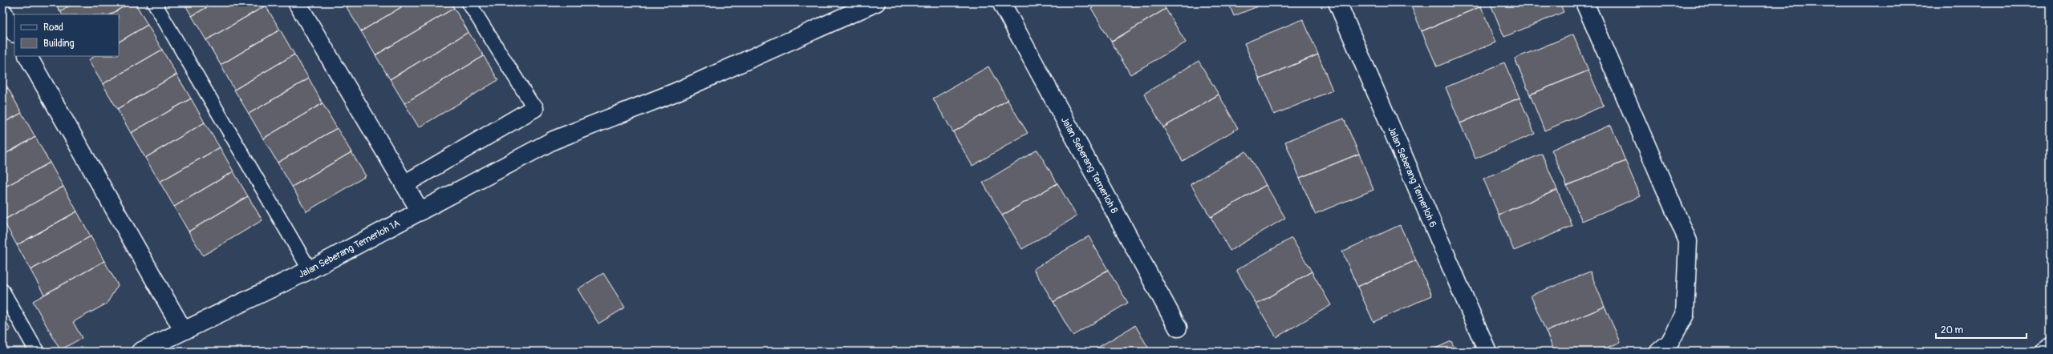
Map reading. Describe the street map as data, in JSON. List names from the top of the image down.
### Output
{
  "streets": {
    "street": ["Jalan Seberang Temerloh 8", "Jalan Seberang Temerloh 6", "Jalan Seberang Temerloh 1A"]
  },
  "legend": ["Road", "Building"],
  "scale_bar": "20 m"
}
